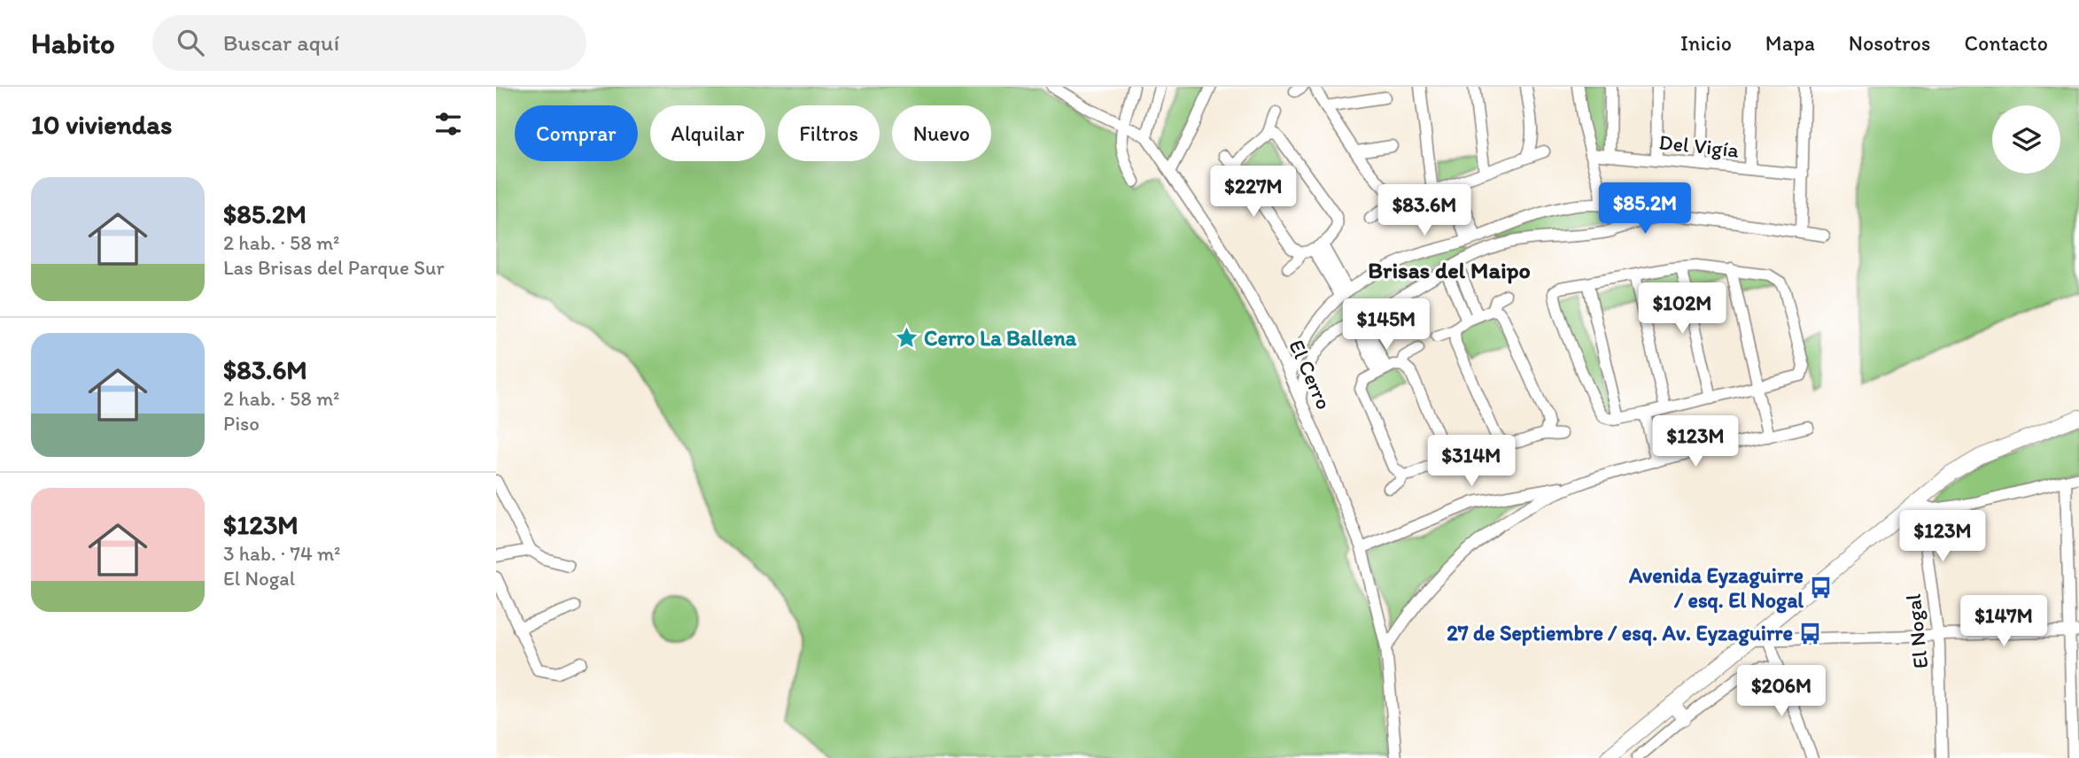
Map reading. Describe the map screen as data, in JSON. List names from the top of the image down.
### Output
{
  "streets": {
    "street": ["Del Vigía", "El Cerro", "El Nogal"]
  },
  "districts": ["Brisas del Maipo"],
  "places": {
    "place": ["Cerro La Ballena"],
    "bus stop": ["Avenida Eyzaguirre / esq. El Nogal", "27 de Septiembre / esq. Av. Eyzaguirre"]
  },
  "page": {
    "header": "Habito",
    "search": "Buscar aquí",
    "nav": [
      "Inicio",
      "Mapa",
      "Nosotros",
      "Contacto"
    ],
    "heading": "10 viviendas",
    "chip": [
      "Comprar",
      "Alquilar",
      "Filtros",
      "Nuevo"
    ],
    "list": [
      {
        "name": "$85.2M",
        "note": "2 hab. · 58 m² · Las Brisas del Parque Sur"
      },
      {
        "name": "$83.6M",
        "note": "2 hab. · 58 m² · Piso"
      },
      {
        "name": "$123M",
        "note": "3 hab. · 74 m² · El Nogal"
      }
    ],
    "price": [
      "$227M",
      "$85.2M",
      "$83.6M",
      "$102M",
      "$145M",
      "$123M",
      "$314M",
      "$123M",
      "$147M",
      "$206M"
    ]
  }
}
